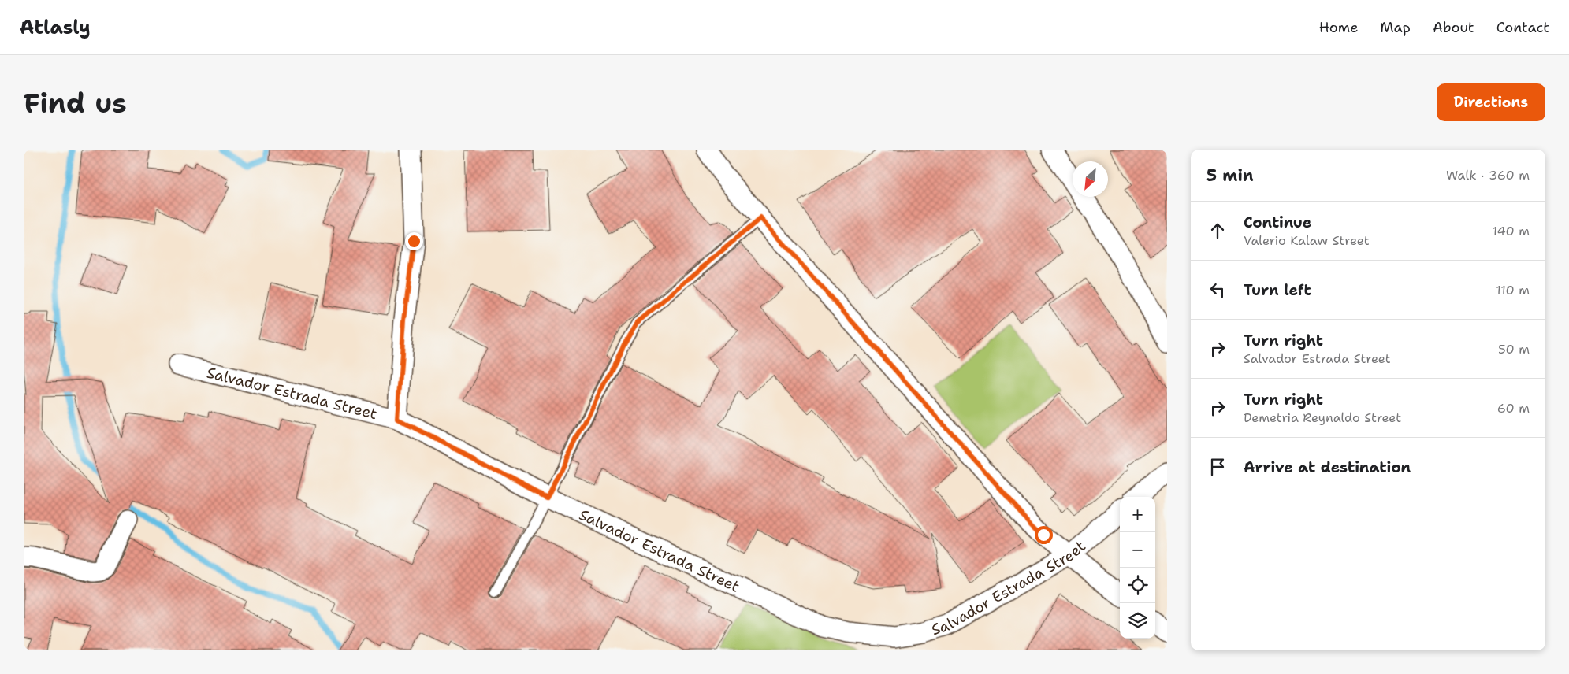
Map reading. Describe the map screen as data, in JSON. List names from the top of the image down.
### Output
{
  "streets": {
    "street": ["Salvador Estrada Street"]
  },
  "north": "bottom left",
  "page": {
    "header": "Atlasly",
    "nav": [
      "Home",
      "Map",
      "About",
      "Contact"
    ],
    "buttons": "Directions",
    "title": "Find us",
    "heading": ["5 min", "Walk · 360 m"],
    "list": [
      ["Continue", "Valerio Kalaw Street", "140 m"],
      ["Turn left", "110 m"],
      ["Turn right", "Salvador Estrada Street", "50 m"],
      ["Turn right", "Demetria Reynaldo Street", "60 m"],
      "Arrive at destination"
    ],
    "map_buttons": ["+", "−"]
  }
}
